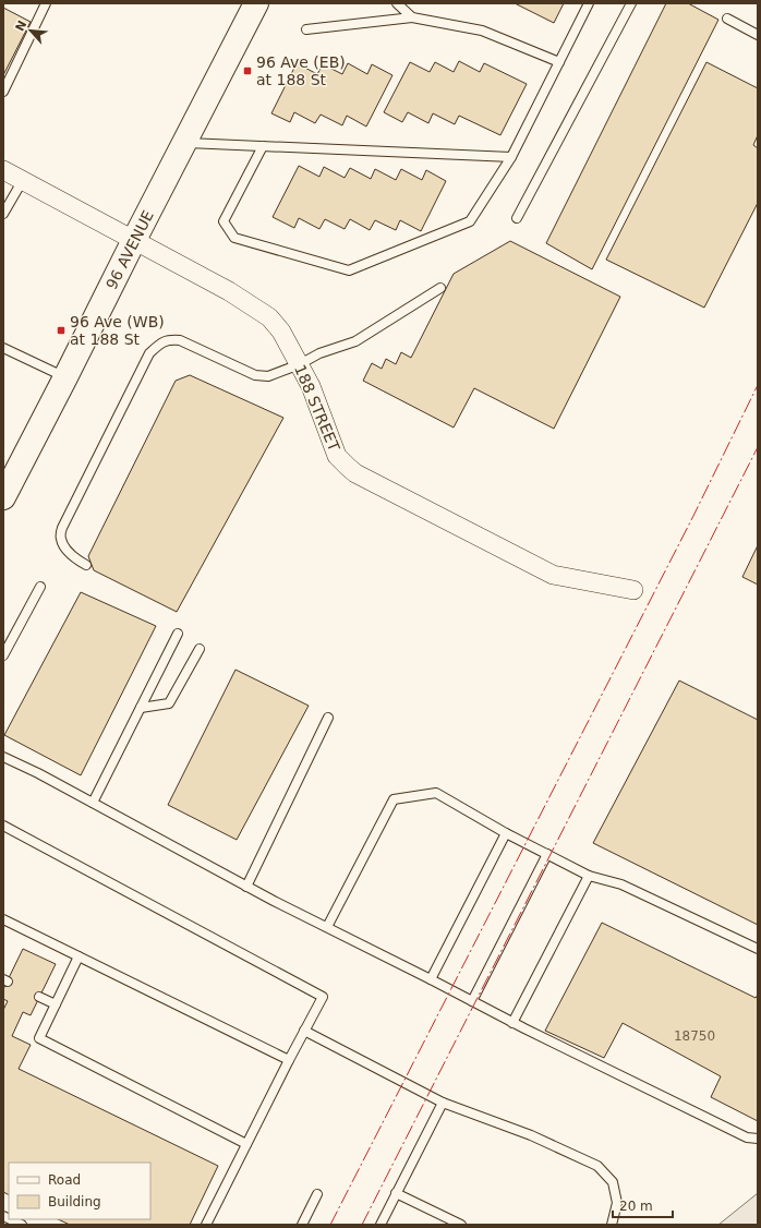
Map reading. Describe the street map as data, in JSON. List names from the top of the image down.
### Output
{
  "streets": {
    "main road": ["96 AVENUE"],
    "street": ["188 STREET"]
  },
  "crossings": [
    ["96 AVENUE", "188 STREET"]
  ],
  "places": {
    "transit": ["96 Ave (EB) at 188 St", "96 Ave (WB) at 188 St"]
  },
  "house_numbers": ["18750"],
  "legend": ["Road", "Building"],
  "scale_bar": "20 m",
  "north": "top left"
}
